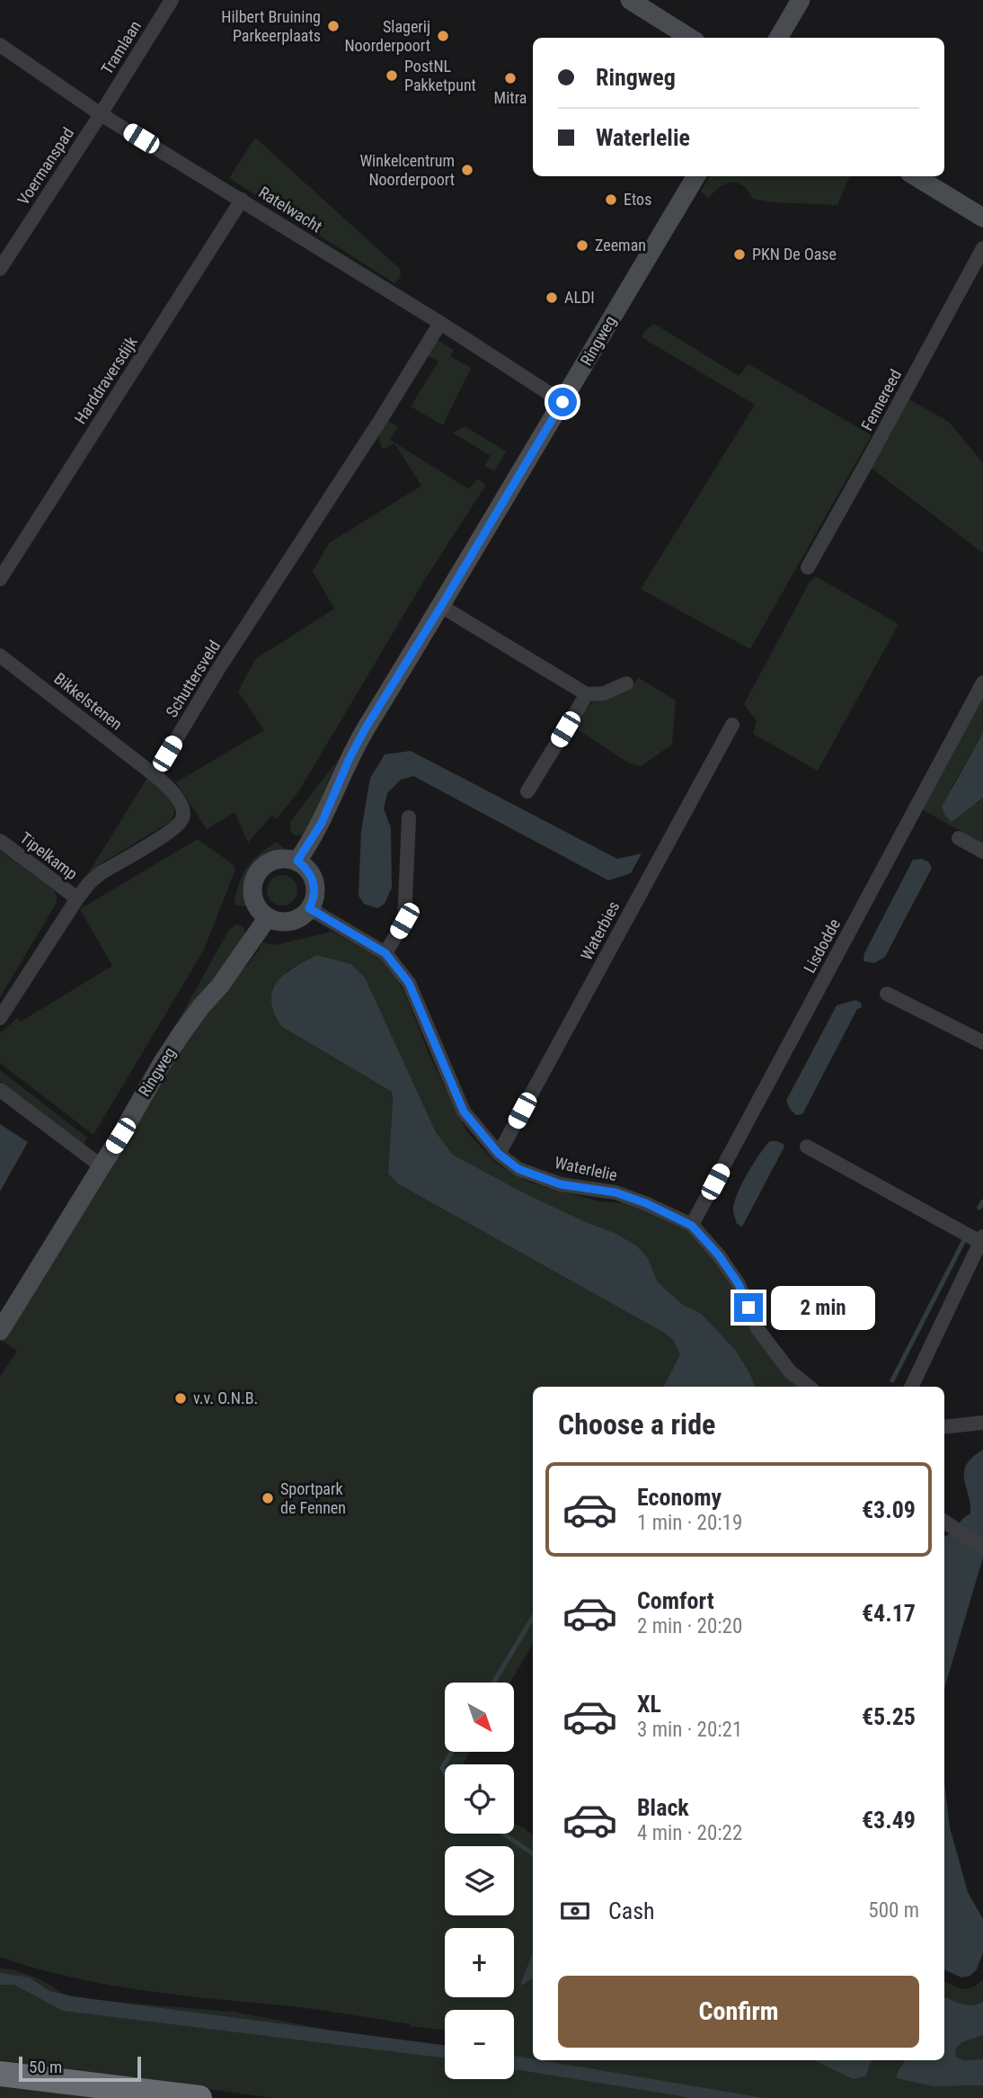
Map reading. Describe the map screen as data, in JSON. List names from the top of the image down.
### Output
{
  "streets": {
    "main road": ["Ringweg"],
    "street": [
      "Tramlaan",
      "Voermanspad",
      "Ratelwacht",
      "Harddraversdijk",
      "Fennereed",
      "Schuttersveld",
      "Bikkelstenen",
      "Tipelkamp",
      "Waterbies",
      "Lisdodde",
      "Waterlelie"
    ]
  },
  "crossings": [
    ["Tramlaan", "Voermanspad"],
    ["Tramlaan", "Ratelwacht"],
    ["Voermanspad", "Ratelwacht"],
    ["Ratelwacht", "Ringweg"],
    ["Ratelwacht", "Harddraversdijk"],
    ["Ratelwacht", "Schuttersveld"],
    ["Ringweg", "Waterlelie"],
    ["Schuttersveld", "Bikkelstenen"],
    ["Waterbies", "Waterlelie"],
    ["Lisdodde", "Waterlelie"]
  ],
  "places": [
    "Hilbert Bruining Parkeerplaats",
    "Slagerij Noorderpoort",
    "PostNL Pakketpunt",
    "Mitra",
    "Winkelcentrum Noorderpoort",
    "Etos",
    "Zeeman",
    "PKN De Oase",
    "ALDI",
    "v.v. O.N.B.",
    "Sportpark de Fennen"
  ],
  "scale_bar": "50 m",
  "north": "bottom right",
  "page": {
    "banner": ["Ringweg", "Waterlelie"],
    "bubble": "2 min",
    "heading": "Choose a ride",
    "list": [
      {
        "name": "Economy",
        "note": "1 min · 20:19",
        "value": "€3.09"
      },
      {
        "name": "Comfort",
        "note": "2 min · 20:20",
        "value": "€4.17"
      },
      {
        "name": "XL",
        "note": "3 min · 20:21",
        "value": "€5.25"
      },
      {
        "name": "Black",
        "note": "4 min · 20:22",
        "value": "€3.49"
      }
    ],
    "map_buttons": ["+", "−"],
    "pay": ["Cash", "500 m"],
    "buttons": "Confirm",
    "scale": "50 m"
  }
}
